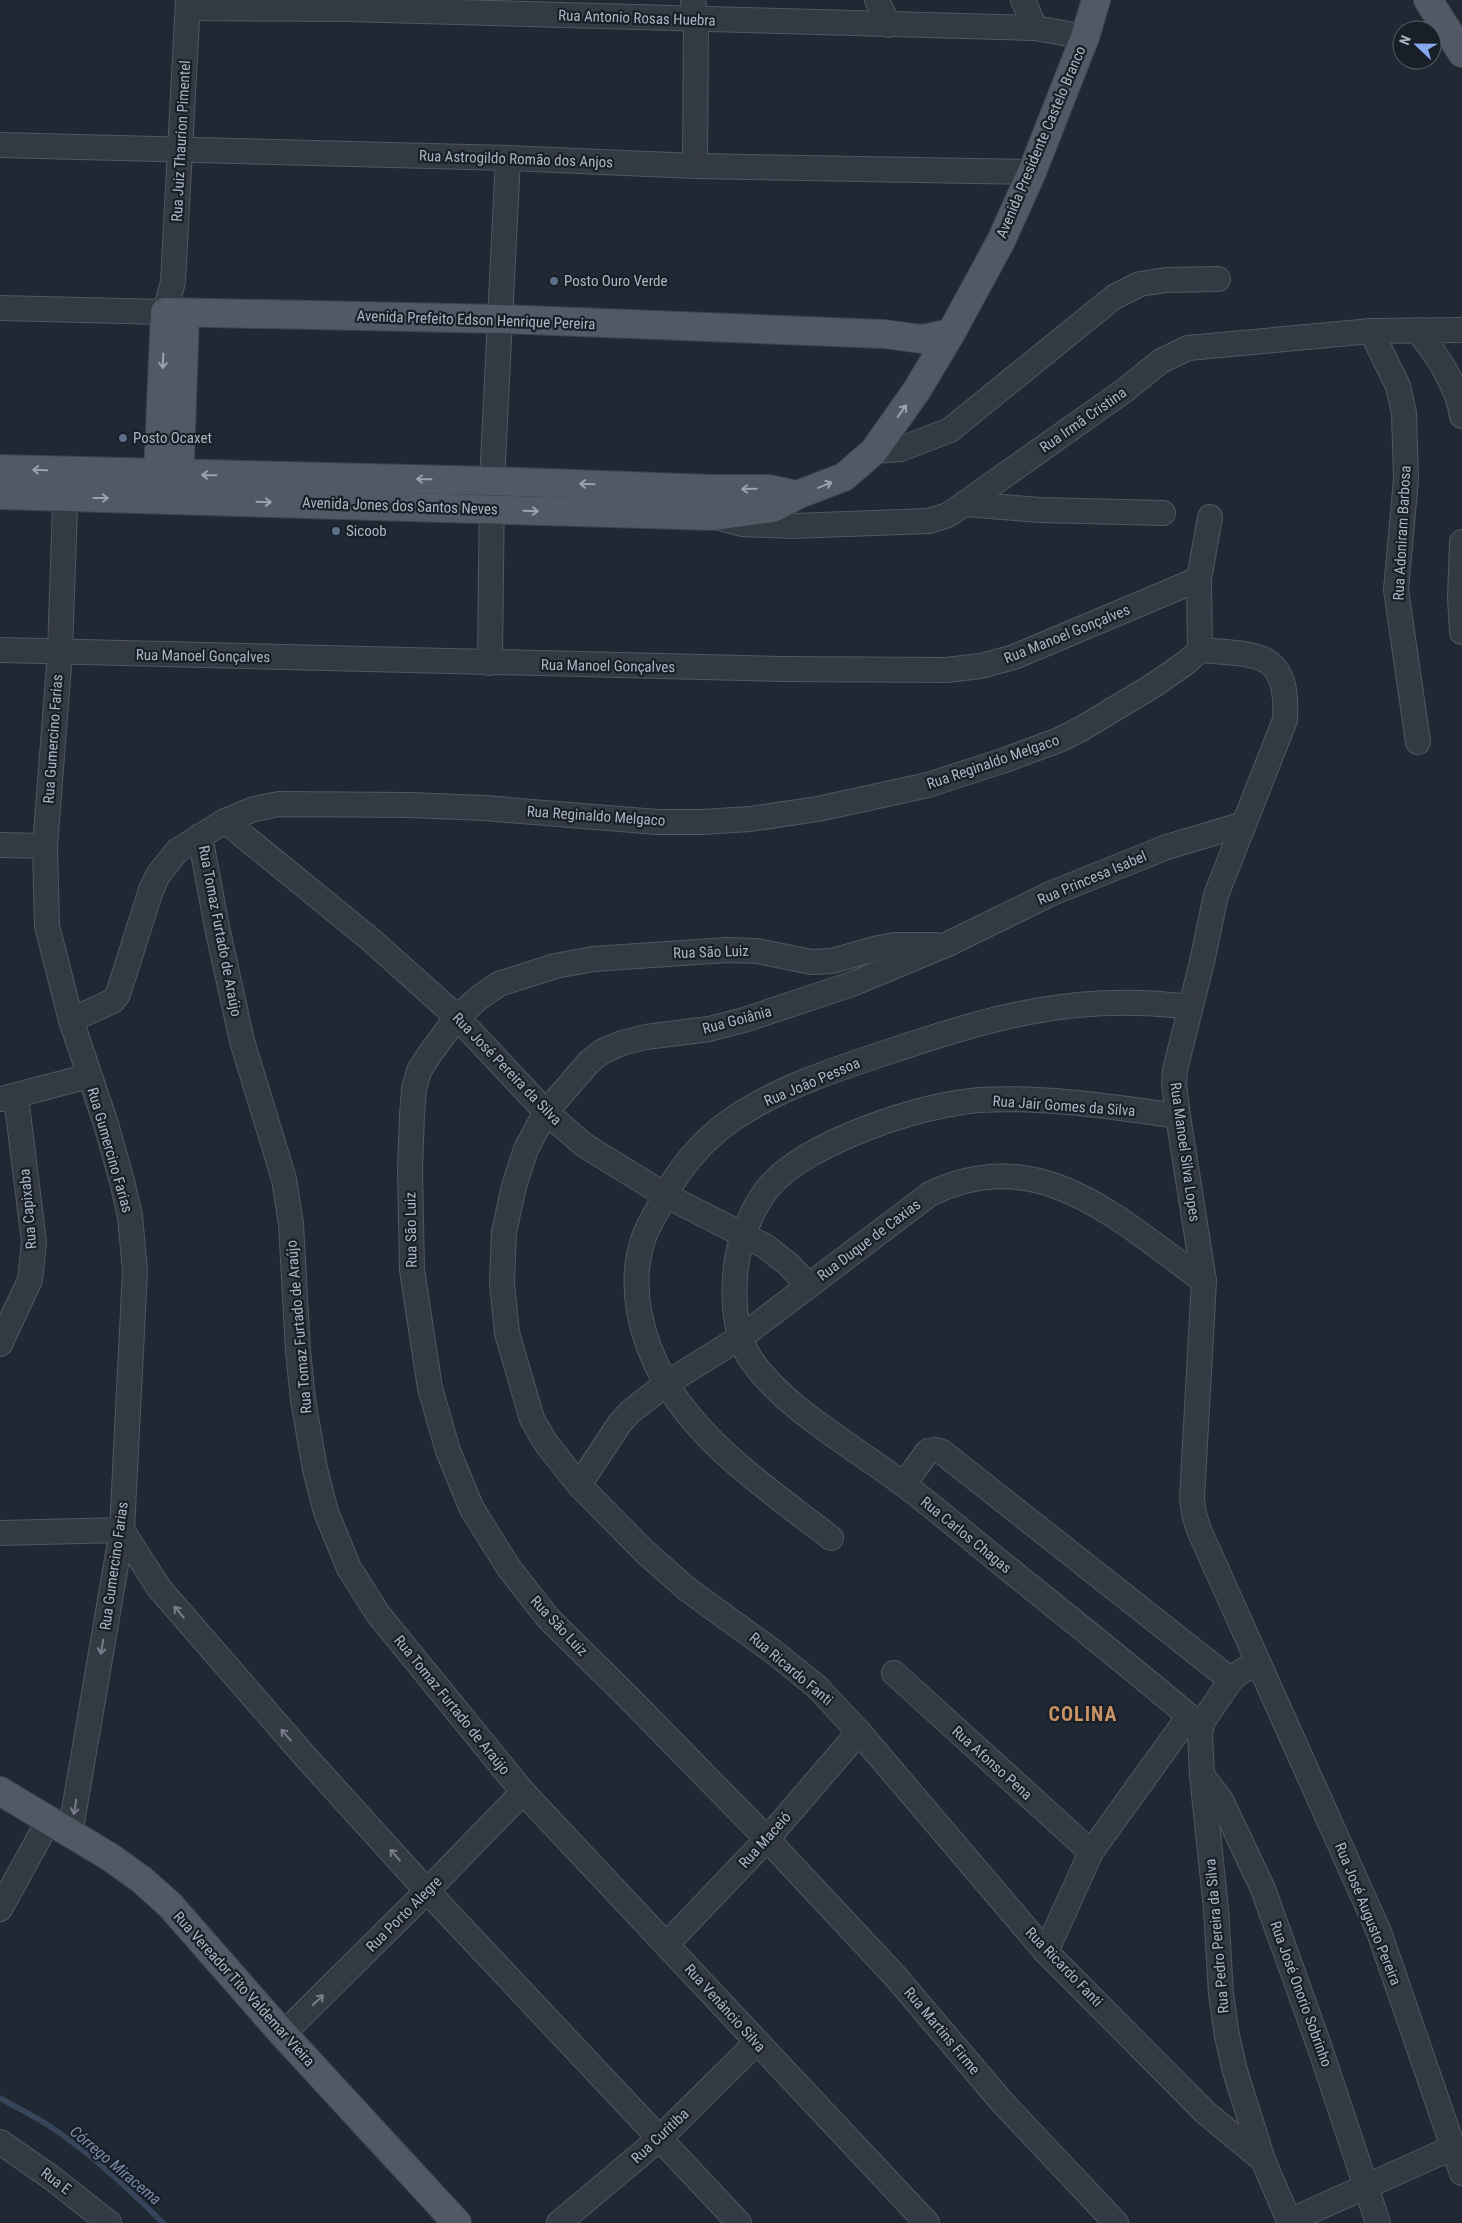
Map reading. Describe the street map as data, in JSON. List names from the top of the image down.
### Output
{
  "streets": {
    "main road": [
      "Rua Juiz Thaurion Pimentel",
      "Avenida Presidente Castelo Branco",
      "Avenida Prefeito Edson Henrique Pereira",
      "Avenida Jones dos Santos Neves",
      "Rua Vereador Tito Valdemar Vieira"
    ],
    "street": [
      "Rua Antonio Rosas Huebra",
      "Rua Astrogildo Romão dos Anjos",
      "Rua Irmã Cristina",
      "Rua Adoniram Barbosa",
      "Rua Manoel Gonçalves",
      "Rua Gumercino Farias",
      "Rua Reginaldo Melgaco",
      "Rua Princesa Isabel",
      "Rua Tomaz Furtado de Araújo",
      "Rua São Luiz",
      "Rua Goiânia",
      "Rua José Pereira da Silva",
      "Rua João Pessoa",
      "Rua Jair Gomes da Silva",
      "Rua Manoel Silva Lopes",
      "Rua Capixaba",
      "Rua Duque de Caxias",
      "Rua Carlos Chagas",
      "Rua Ricardo Fanti",
      "Rua Afonso Pena",
      "Rua Maceió",
      "Rua Porto Alegre",
      "Rua José Augusto Pereira",
      "Rua Pedro Pereira da Silva",
      "Rua José Onorio Sobrinho",
      "Rua Venâncio Silva",
      "Rua Martins Firme",
      "Rua Curitiba",
      "Rua E"
    ]
  },
  "crossings": [
    ["Rua Antonio Rosas Huebra", "Rua Juiz Thaurion Pimentel"],
    ["Rua Antonio Rosas Huebra", "Avenida Presidente Castelo Branco"],
    ["Rua Juiz Thaurion Pimentel", "Rua Astrogildo Romão dos Anjos"],
    ["Rua Juiz Thaurion Pimentel", "Avenida Prefeito Edson Henrique Pereira"],
    ["Rua Juiz Thaurion Pimentel", "Avenida Jones dos Santos Neves"],
    ["Avenida Presidente Castelo Branco", "Rua Astrogildo Romão dos Anjos"],
    ["Avenida Presidente Castelo Branco", "Avenida Prefeito Edson Henrique Pereira"],
    ["Avenida Presidente Castelo Branco", "Avenida Jones dos Santos Neves"],
    ["Avenida Prefeito Edson Henrique Pereira", "Avenida Jones dos Santos Neves"],
    ["Rua Irmã Cristina", "Avenida Jones dos Santos Neves"],
    ["Rua Irmã Cristina", "Rua Adoniram Barbosa"],
    ["Avenida Jones dos Santos Neves", "Rua Gumercino Farias"],
    ["Rua Manoel Gonçalves", "Rua Gumercino Farias"],
    ["Rua Gumercino Farias", "Rua Reginaldo Melgaco"],
    ["Rua Gumercino Farias", "Rua Vereador Tito Valdemar Vieira"],
    ["Rua Reginaldo Melgaco", "Rua Tomaz Furtado de Araújo"],
    ["Rua Reginaldo Melgaco", "Rua José Pereira da Silva"],
    ["Rua Reginaldo Melgaco", "Rua Manoel Silva Lopes"],
    ["Rua Princesa Isabel", "Rua São Luiz"],
    ["Rua Princesa Isabel", "Rua Goiânia"],
    ["Rua Princesa Isabel", "Rua Manoel Silva Lopes"],
    ["Rua Tomaz Furtado de Araújo", "Rua Porto Alegre"],
    ["Rua Tomaz Furtado de Araújo", "Rua Venâncio Silva"],
    ["Rua São Luiz", "Rua Goiânia"],
    ["Rua São Luiz", "Rua José Pereira da Silva"],
    ["Rua São Luiz", "Rua Maceió"],
    ["Rua São Luiz", "Rua Martins Firme"],
    ["Rua Goiânia", "Rua José Pereira da Silva"],
    ["Rua Goiânia", "Rua Ricardo Fanti"],
    ["Rua José Pereira da Silva", "Rua João Pessoa"],
    ["Rua José Pereira da Silva", "Rua Jair Gomes da Silva"],
    ["Rua José Pereira da Silva", "Rua Duque de Caxias"],
    ["Rua José Pereira da Silva", "Rua Ricardo Fanti"],
    ["Rua João Pessoa", "Rua Manoel Silva Lopes"],
    ["Rua João Pessoa", "Rua Duque de Caxias"],
    ["Rua Jair Gomes da Silva", "Rua Manoel Silva Lopes"],
    ["Rua Jair Gomes da Silva", "Rua Duque de Caxias"],
    ["Rua Jair Gomes da Silva", "Rua Carlos Chagas"],
    ["Rua Manoel Silva Lopes", "Rua Duque de Caxias"],
    ["Rua Manoel Silva Lopes", "Rua José Augusto Pereira"],
    ["Rua Duque de Caxias", "Rua Carlos Chagas"],
    ["Rua Duque de Caxias", "Rua Ricardo Fanti"],
    ["Rua Carlos Chagas", "Rua Pedro Pereira da Silva"],
    ["Rua Ricardo Fanti", "Rua Maceió"],
    ["Rua Ricardo Fanti", "Rua Pedro Pereira da Silva"],
    ["Rua Maceió", "Rua Venâncio Silva"],
    ["Rua Maceió", "Rua Martins Firme"],
    ["Rua Porto Alegre", "Rua Vereador Tito Valdemar Vieira"],
    ["Rua Porto Alegre", "Rua Venâncio Silva"],
    ["Rua Pedro Pereira da Silva", "Rua José Onorio Sobrinho"],
    ["Rua Venâncio Silva", "Rua Curitiba"]
  ],
  "one_way": ["Rua Porto Alegre"],
  "districts": ["COLINA"],
  "water": ["Córrego Miracema"],
  "places": ["Posto Ouro Verde", "Posto Ocaxet", "Sicoob"],
  "north": "left"
}
